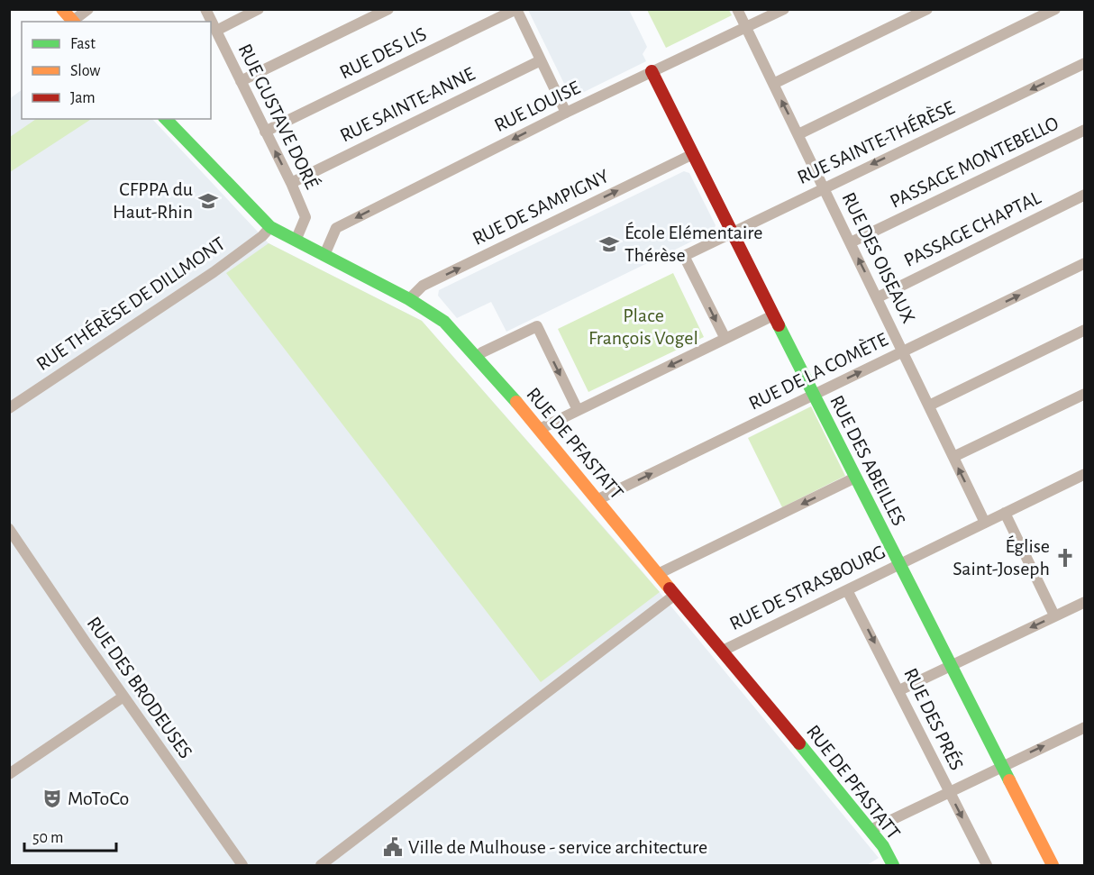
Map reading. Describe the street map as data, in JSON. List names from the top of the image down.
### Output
{
  "streets": {
    "street": [
      "RUE DES LIS",
      "RUE SAINTE-ANNE",
      "RUE LOUISE",
      "RUE GUSTAVE DORÉ",
      "RUE SAINTE-THÉRÈSE",
      "PASSAGE MONTEBELLO",
      "RUE DE SAMPIGNY",
      "PASSAGE CHAPTAL",
      "RUE DES OISEAUX",
      "RUE THÉRÈSE DE DILLMONT",
      "RUE DE LA COMÈTE",
      "RUE DE PFASTATT",
      "RUE DES ABEILLES",
      "RUE DE STRASBOURG",
      "RUE DES BRODEUSES",
      "RUE DES PRÉS"
    ]
  },
  "crossings": [
    ["RUE DES LIS", "RUE GUSTAVE DORÉ"],
    ["RUE SAINTE-ANNE", "RUE GUSTAVE DORÉ"],
    ["RUE LOUISE", "RUE DES OISEAUX"],
    ["RUE LOUISE", "RUE DE PFASTATT"],
    ["RUE LOUISE", "RUE DES ABEILLES"],
    ["RUE GUSTAVE DORÉ", "RUE DE PFASTATT"],
    ["RUE SAINTE-THÉRÈSE", "RUE DES OISEAUX"],
    ["RUE SAINTE-THÉRÈSE", "RUE DES ABEILLES"],
    ["PASSAGE MONTEBELLO", "RUE DES OISEAUX"],
    ["RUE DE SAMPIGNY", "RUE DE PFASTATT"],
    ["RUE DE SAMPIGNY", "RUE DES ABEILLES"],
    ["PASSAGE CHAPTAL", "RUE DES OISEAUX"],
    ["RUE DES OISEAUX", "RUE DE LA COMÈTE"],
    ["RUE DES OISEAUX", "RUE DE STRASBOURG"],
    ["RUE THÉRÈSE DE DILLMONT", "RUE DE PFASTATT"],
    ["RUE DE LA COMÈTE", "RUE DE PFASTATT"],
    ["RUE DE LA COMÈTE", "RUE DES ABEILLES"],
    ["RUE DE PFASTATT", "RUE DE STRASBOURG"],
    ["RUE DES ABEILLES", "RUE DE STRASBOURG"],
    ["RUE DE STRASBOURG", "RUE DES PRÉS"]
  ],
  "one_way": ["RUE LOUISE", "RUE DE SAMPIGNY", "RUE DES PRÉS"],
  "parks": ["Place François Vogel"],
  "places": {
    "school or university": ["CFPPA du Haut-Rhin", "École Elémentaire Thérèse"],
    "church": ["Église Saint-Joseph"],
    "theatre": ["MoToCo"],
    "public building": ["Ville de Mulhouse - service architecture"]
  },
  "legend": ["Fast", "Slow", "Jam"],
  "scale_bar": "50 m"
}
